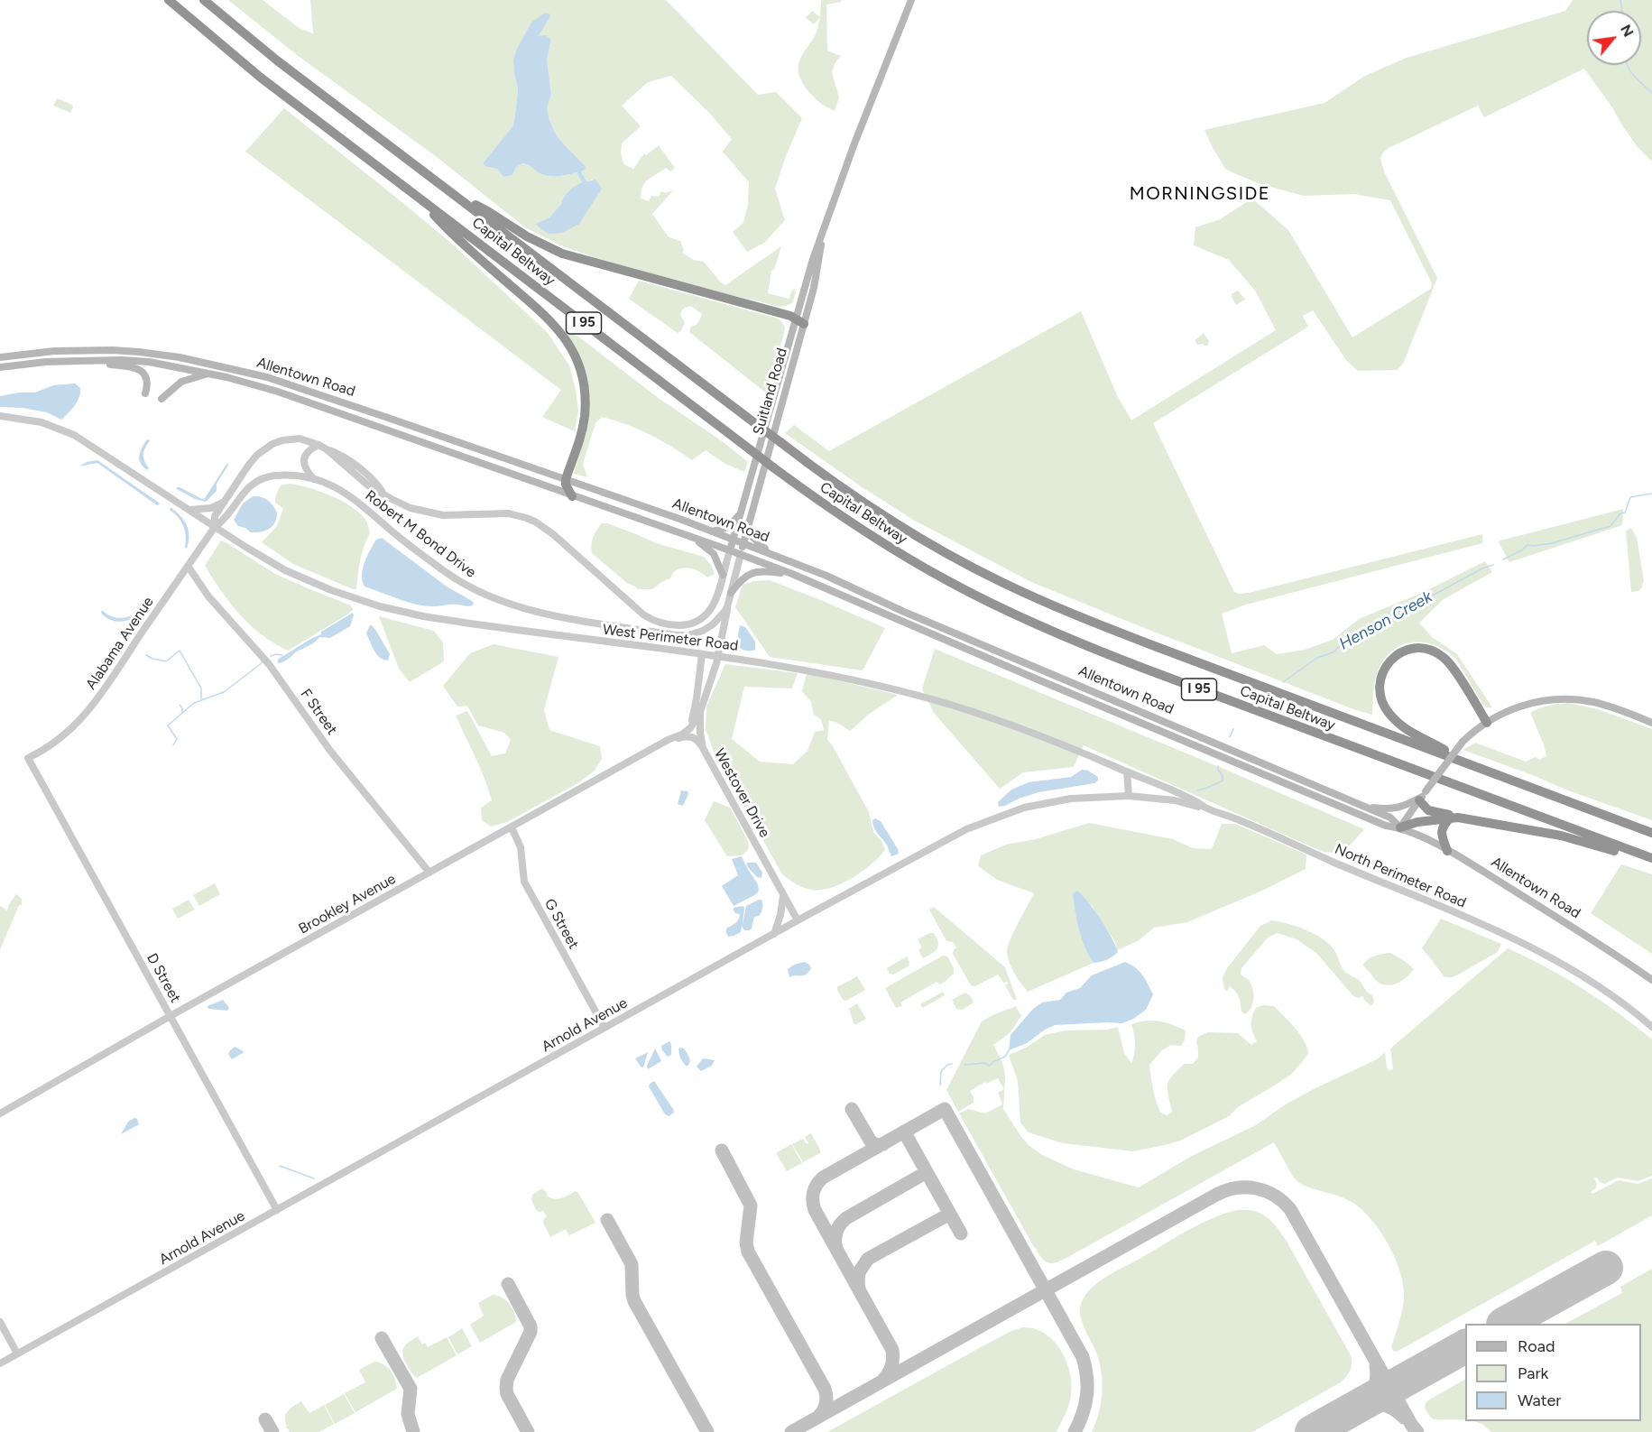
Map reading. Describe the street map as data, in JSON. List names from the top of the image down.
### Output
{
  "streets": {
    "highway": ["Capital Beltway", "I 95"],
    "main road": ["Allentown Road", "Suitland Road"],
    "street": [
      "Robert M Bond Drive",
      "West Perimeter Road",
      "Alabama Avenue",
      "F Street",
      "Westover Drive",
      "North Perimeter Road",
      "Brookley Avenue",
      "G Street",
      "D Street",
      "Arnold Avenue"
    ]
  },
  "crossings": [
    ["Allentown Road", "Suitland Road"],
    ["Allentown Road", "Robert M Bond Drive"],
    ["Suitland Road", "Robert M Bond Drive"],
    ["Robert M Bond Drive", "West Perimeter Road"],
    ["Robert M Bond Drive", "Alabama Avenue"],
    ["Robert M Bond Drive", "Westover Drive"],
    ["West Perimeter Road", "Alabama Avenue"],
    ["West Perimeter Road", "Westover Drive"],
    ["West Perimeter Road", "North Perimeter Road"],
    ["Alabama Avenue", "F Street"],
    ["Alabama Avenue", "D Street"],
    ["F Street", "Brookley Avenue"],
    ["Westover Drive", "Brookley Avenue"],
    ["Westover Drive", "Arnold Avenue"],
    ["North Perimeter Road", "Arnold Avenue"],
    ["Brookley Avenue", "G Street"],
    ["Brookley Avenue", "D Street"],
    ["G Street", "Arnold Avenue"],
    ["D Street", "Arnold Avenue"]
  ],
  "districts": ["MORNINGSIDE"],
  "water": ["Henson Creek"],
  "legend": ["Road", "Park", "Water"],
  "north": "top right"
}
